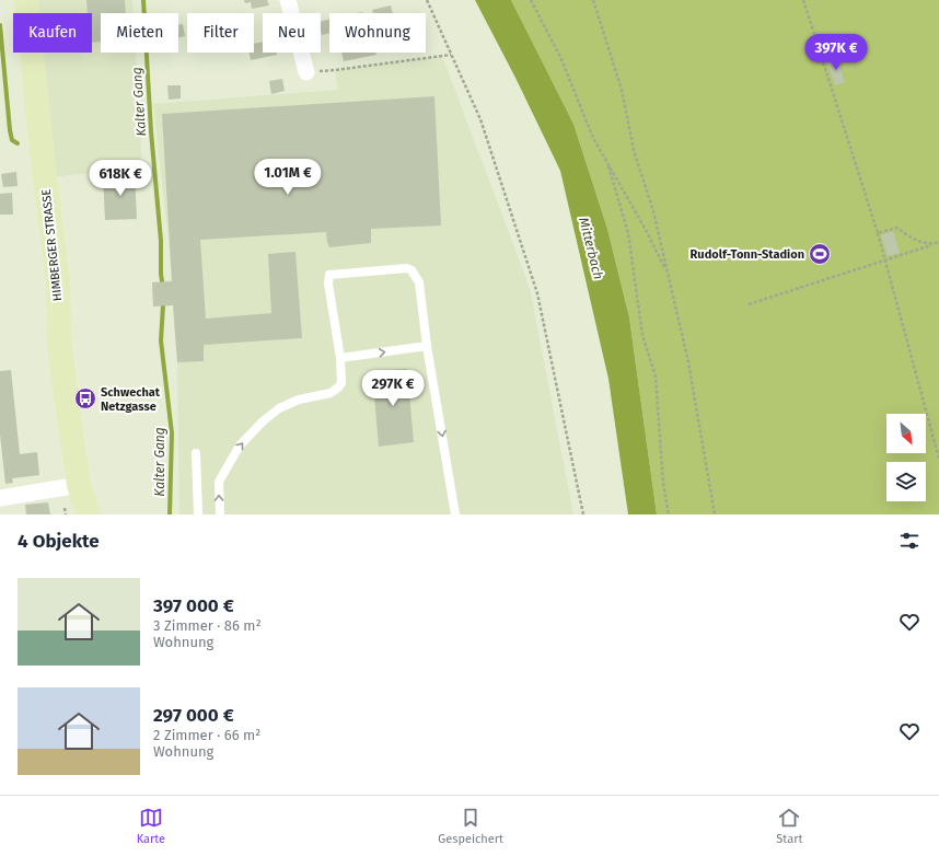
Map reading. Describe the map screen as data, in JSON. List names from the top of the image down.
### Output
{
  "streets": {
    "main road": ["HIMBERGER STRASSE"]
  },
  "water": ["Kalter Gang", "Mitterbach"],
  "places": {
    "sports": ["Rudolf-Tonn-Stadion"],
    "bus stop": ["Schwechat Netzgasse"]
  },
  "north": "bottom right",
  "page": {
    "chip": [
      "Kaufen",
      "Mieten",
      "Filter",
      "Neu",
      "Wohnung"
    ],
    "price": [
      "397K €",
      "1.01M €",
      "618K €",
      "297K €"
    ],
    "heading": "4 Objekte",
    "list": [
      {
        "name": "397 000 €",
        "note": "3 Zimmer · 86 m² · Wohnung"
      },
      {
        "name": "297 000 €",
        "note": "2 Zimmer · 66 m² · Wohnung"
      }
    ],
    "tabs": ["Karte", "Gespeichert", "Start"]
  }
}
